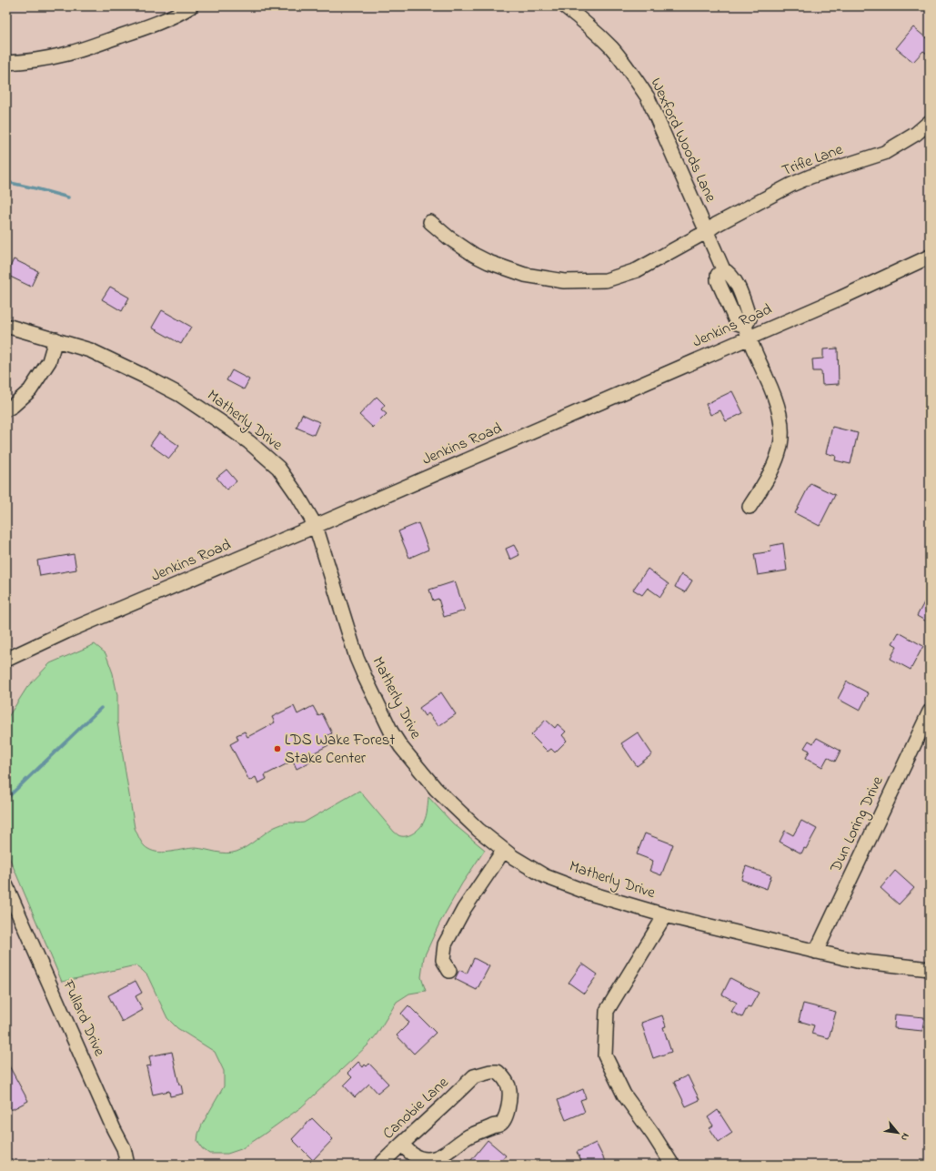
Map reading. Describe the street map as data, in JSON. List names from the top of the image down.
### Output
{
  "streets": {
    "street": [
      "Wexford Woods Lane",
      "Trifle Lane",
      "Jenkins Road",
      "Matherly Drive",
      "Dun Loring Drive",
      "Fullard Drive",
      "Canobie Lane"
    ]
  },
  "crossings": [
    ["Wexford Woods Lane", "Trifle Lane"],
    ["Wexford Woods Lane", "Jenkins Road"],
    ["Jenkins Road", "Matherly Drive"],
    ["Matherly Drive", "Dun Loring Drive"]
  ],
  "places": ["LDS Wake Forest Stake Center"],
  "north": "bottom right"
}
